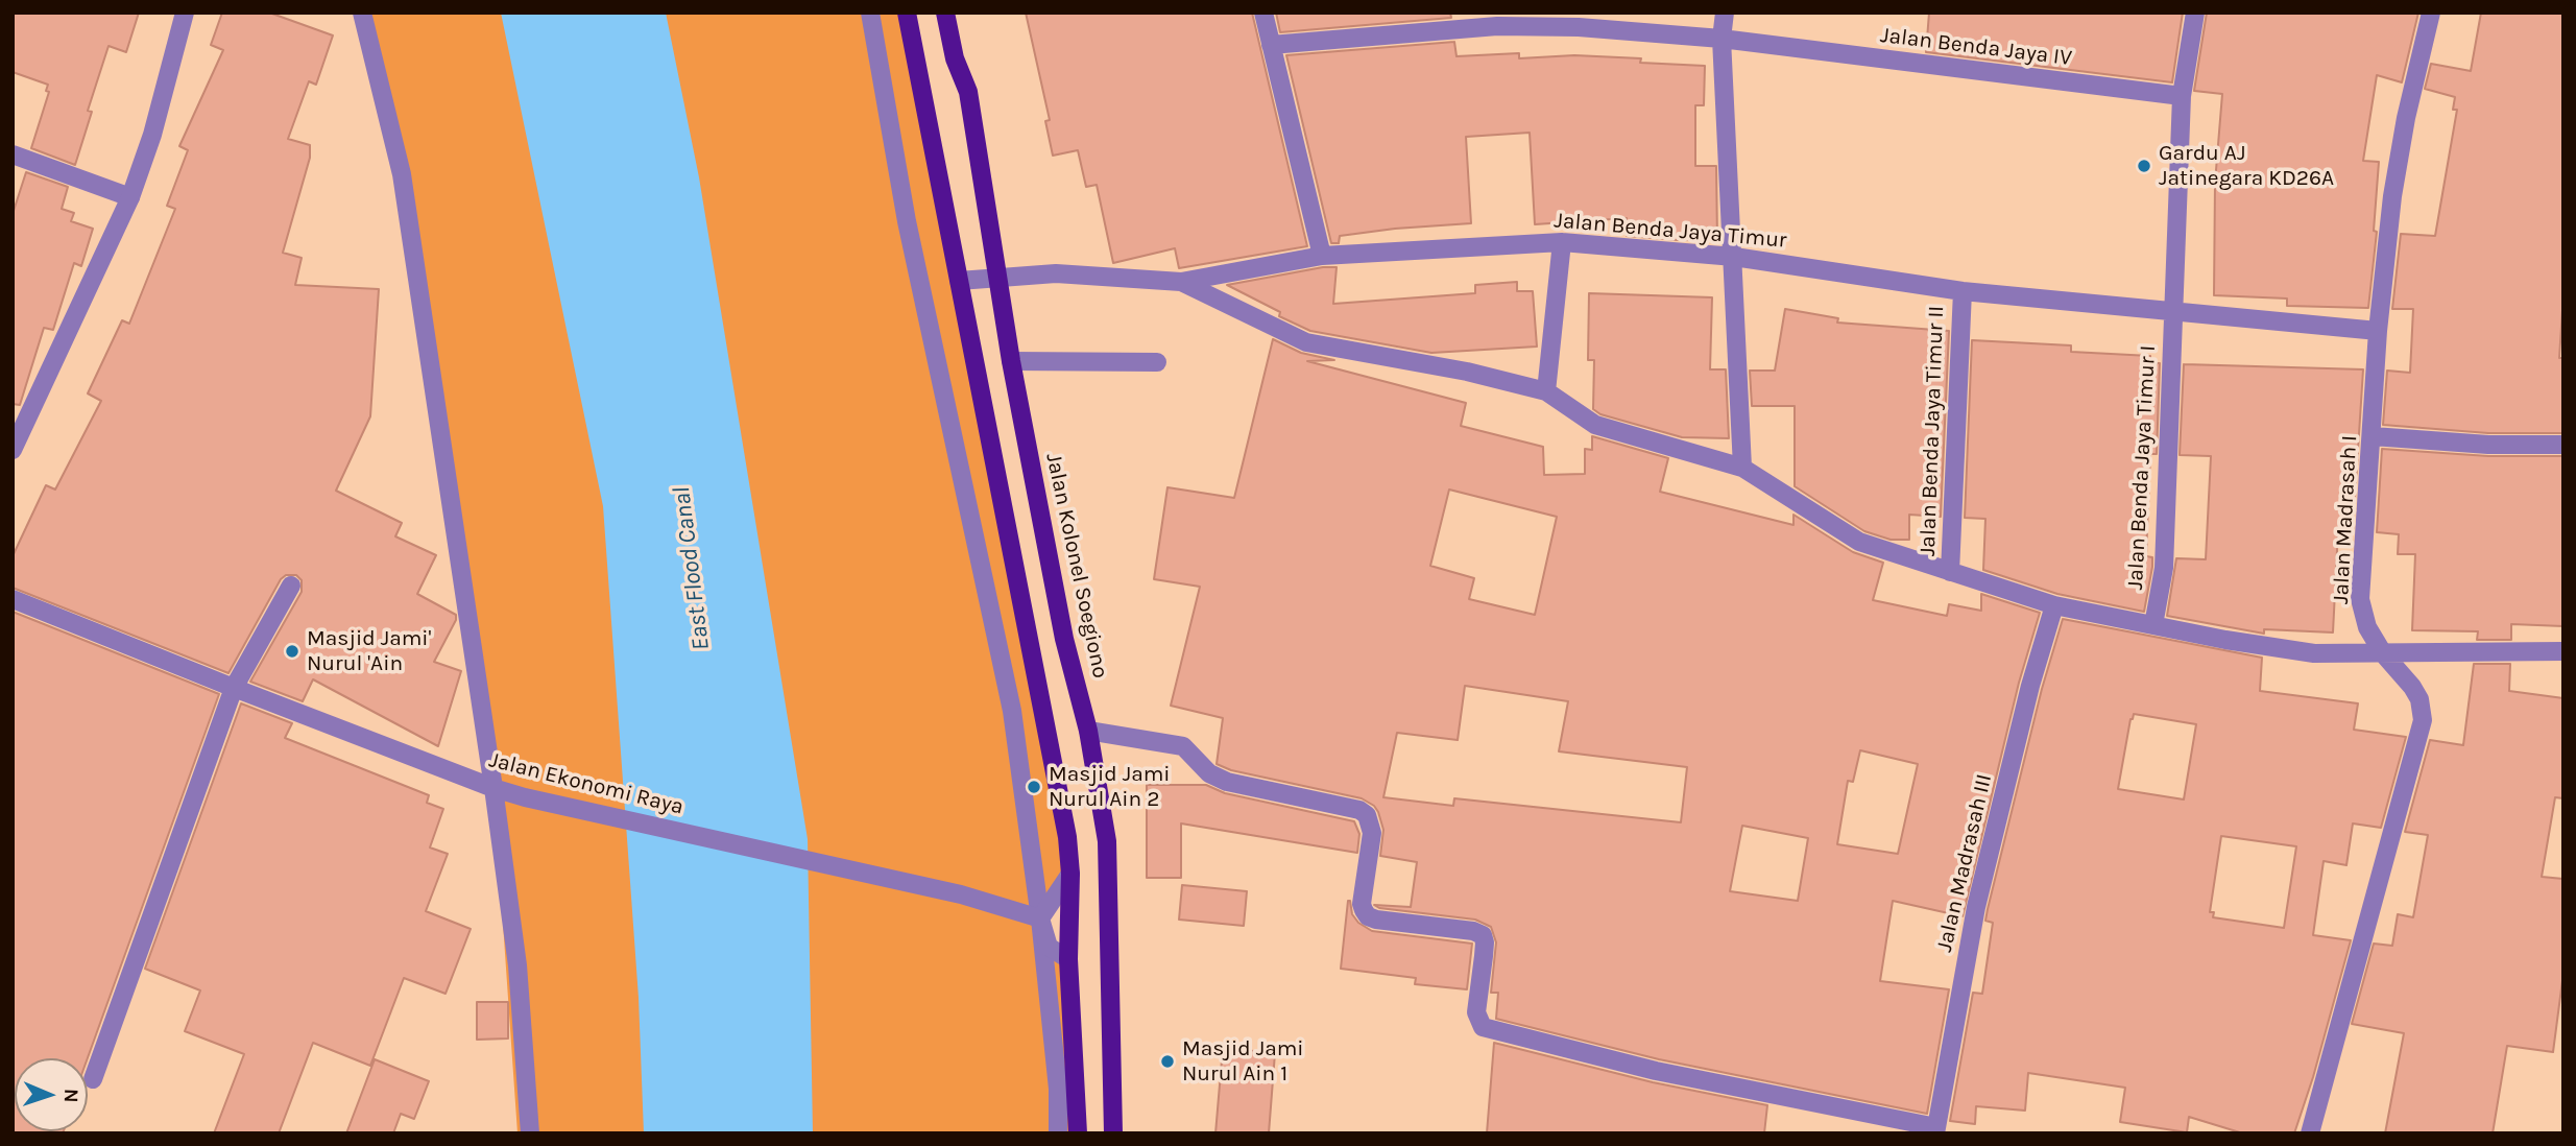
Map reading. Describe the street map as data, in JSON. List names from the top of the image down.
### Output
{
  "streets": {
    "main road": ["Jalan Kolonel Soegiono"],
    "street": [
      "Jalan Benda Jaya IV",
      "Jalan Benda Jaya Timur",
      "Jalan Benda Jaya Timur II",
      "Jalan Benda Jaya Timur I",
      "Jalan Madrasah I",
      "Jalan Ekonomi Raya",
      "Jalan Madrasah III"
    ]
  },
  "crossings": [
    ["Jalan Benda Jaya IV", "Jalan Benda Jaya Timur I"],
    ["Jalan Benda Jaya Timur", "Jalan Benda Jaya Timur II"],
    ["Jalan Benda Jaya Timur", "Jalan Benda Jaya Timur I"],
    ["Jalan Benda Jaya Timur", "Jalan Madrasah I"],
    ["Jalan Benda Jaya Timur", "Jalan Kolonel Soegiono"]
  ],
  "water": ["East Flood Canal"],
  "places": [
    "Gardu AJ Jatinegara KD26A",
    "Masjid Jami' Nurul 'Ain",
    "Masjid Jami Nurul Ain 2",
    "Masjid Jami Nurul Ain 1"
  ],
  "north": "right"
}
